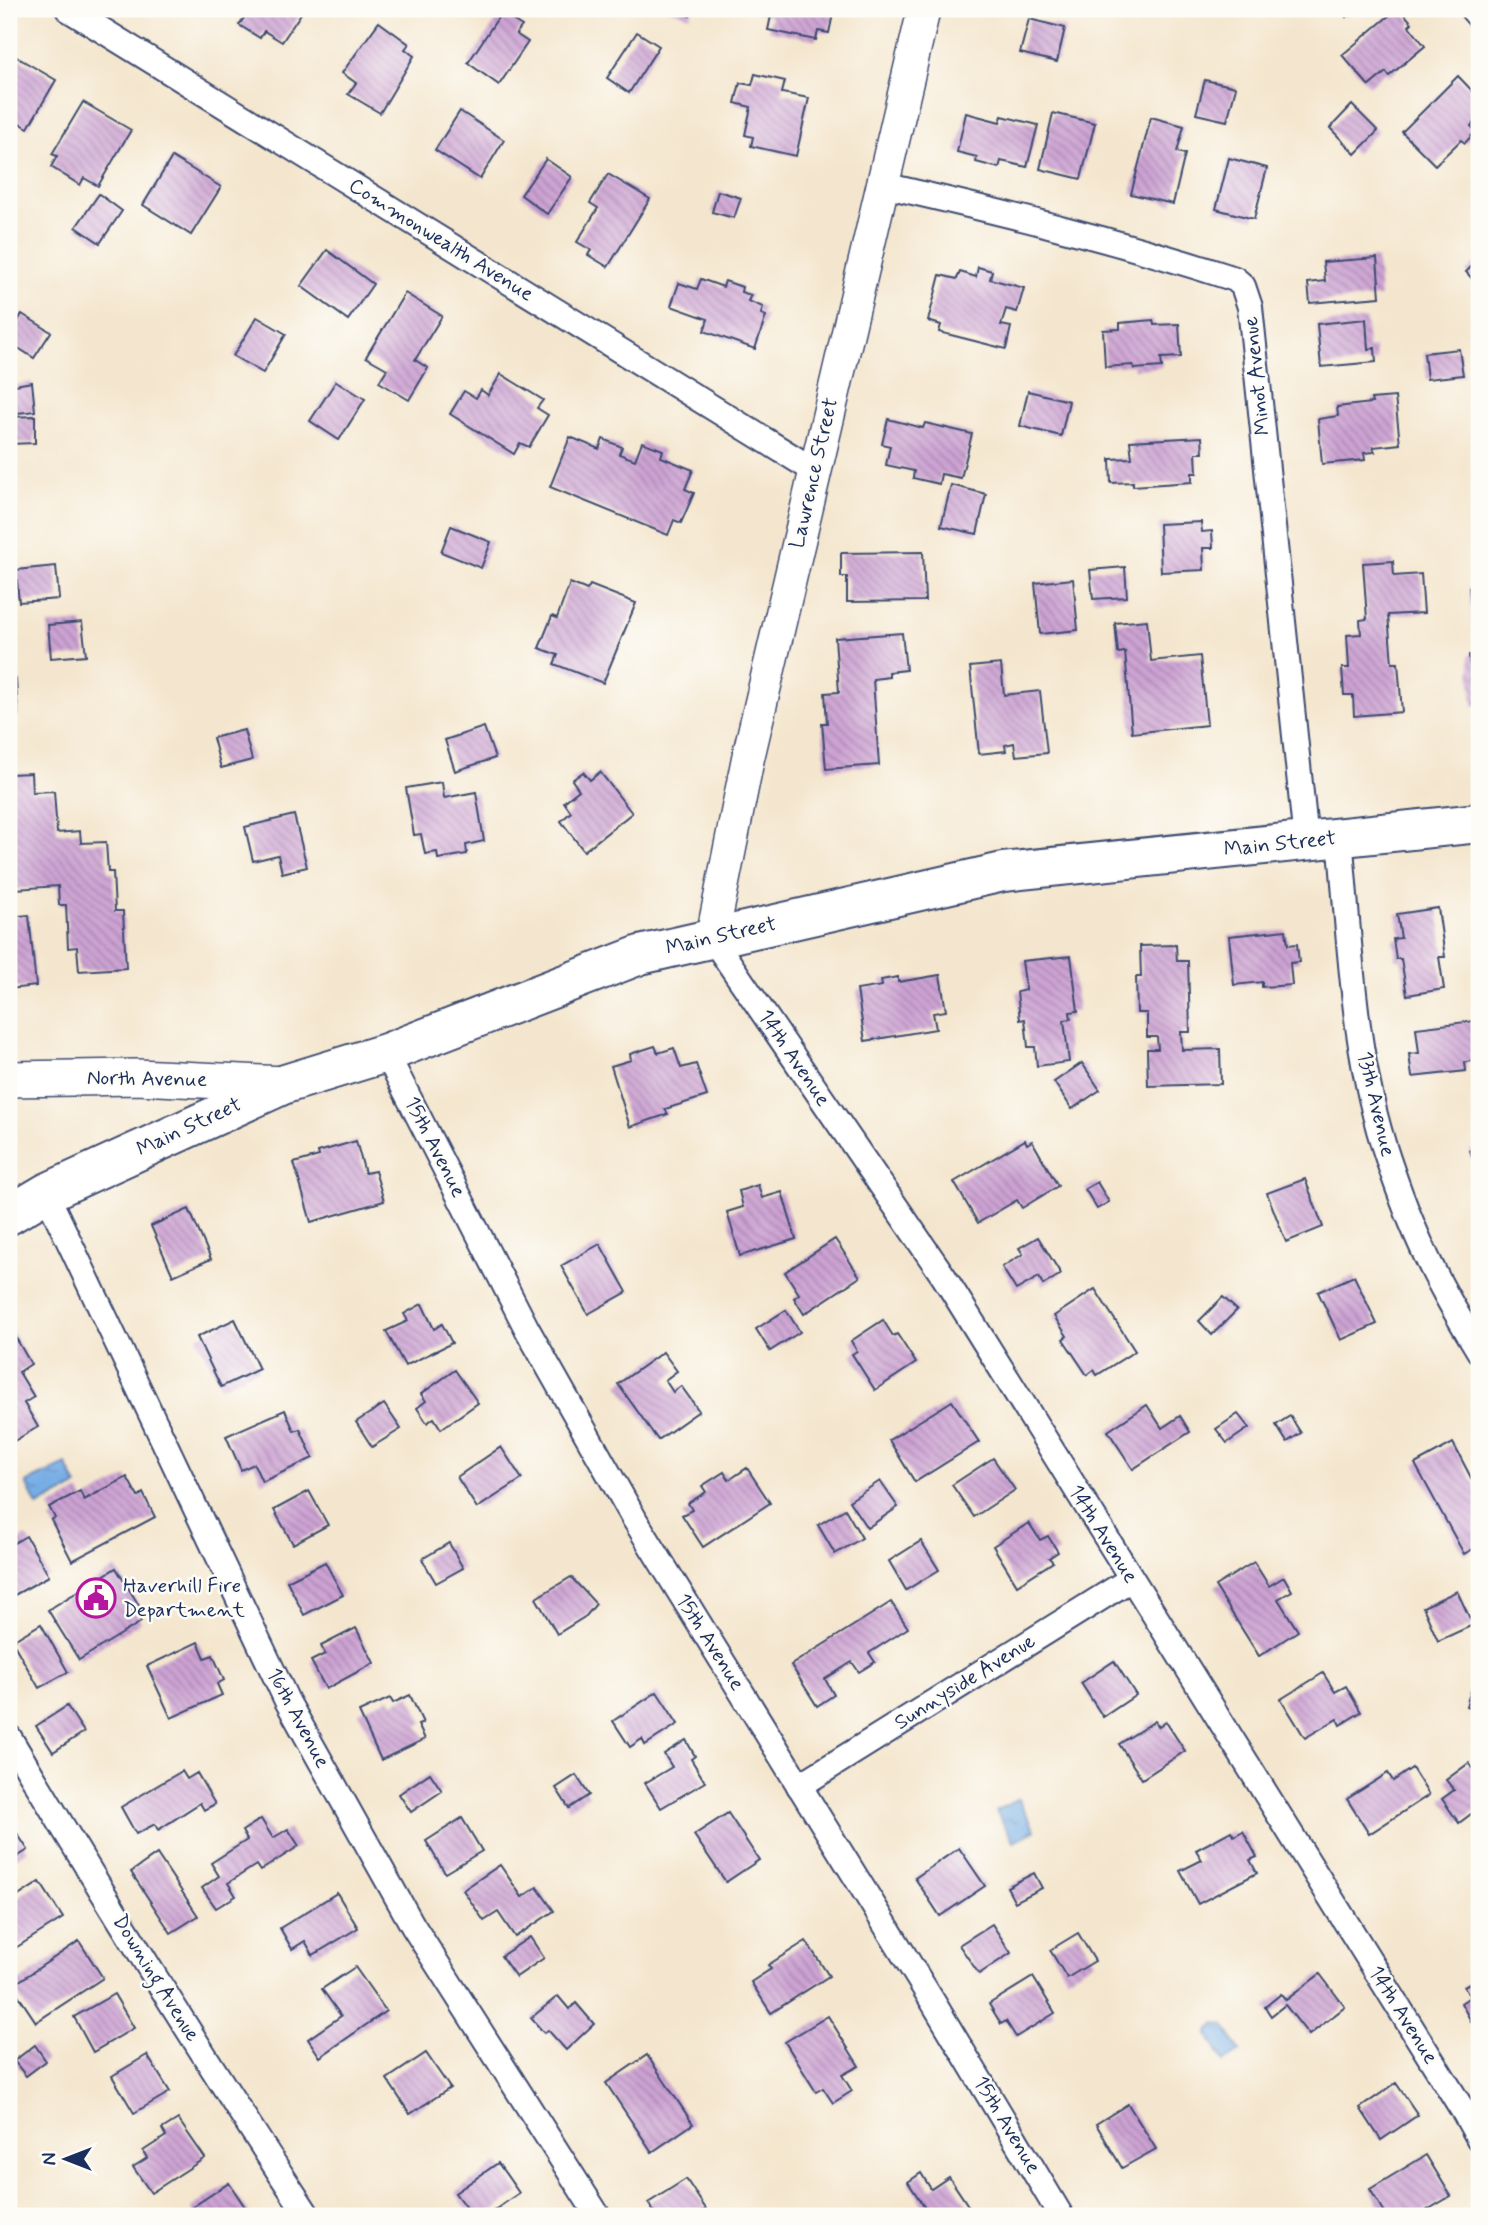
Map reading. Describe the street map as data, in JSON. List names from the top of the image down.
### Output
{
  "streets": {
    "main road": ["Main Street", "North Avenue"],
    "street": [
      "Commonwealth Avenue",
      "Minot Avenue",
      "Lawrence Street",
      "14th Avenue",
      "13th Avenue",
      "15th Avenue",
      "Sunnyside Avenue",
      "16th Avenue",
      "Downing Avenue"
    ]
  },
  "crossings": [
    ["Commonwealth Avenue", "Lawrence Street"],
    ["Minot Avenue", "Lawrence Street"],
    ["Minot Avenue", "Main Street"],
    ["Minot Avenue", "13th Avenue"],
    ["Lawrence Street", "Main Street"],
    ["Lawrence Street", "14th Avenue"],
    ["Main Street", "14th Avenue"],
    ["Main Street", "North Avenue"],
    ["Main Street", "13th Avenue"],
    ["Main Street", "15th Avenue"],
    ["Main Street", "16th Avenue"],
    ["14th Avenue", "Sunnyside Avenue"],
    ["15th Avenue", "Sunnyside Avenue"]
  ],
  "places": {
    "public building": ["Haverhill Fire Department"]
  },
  "north": "left"
}
